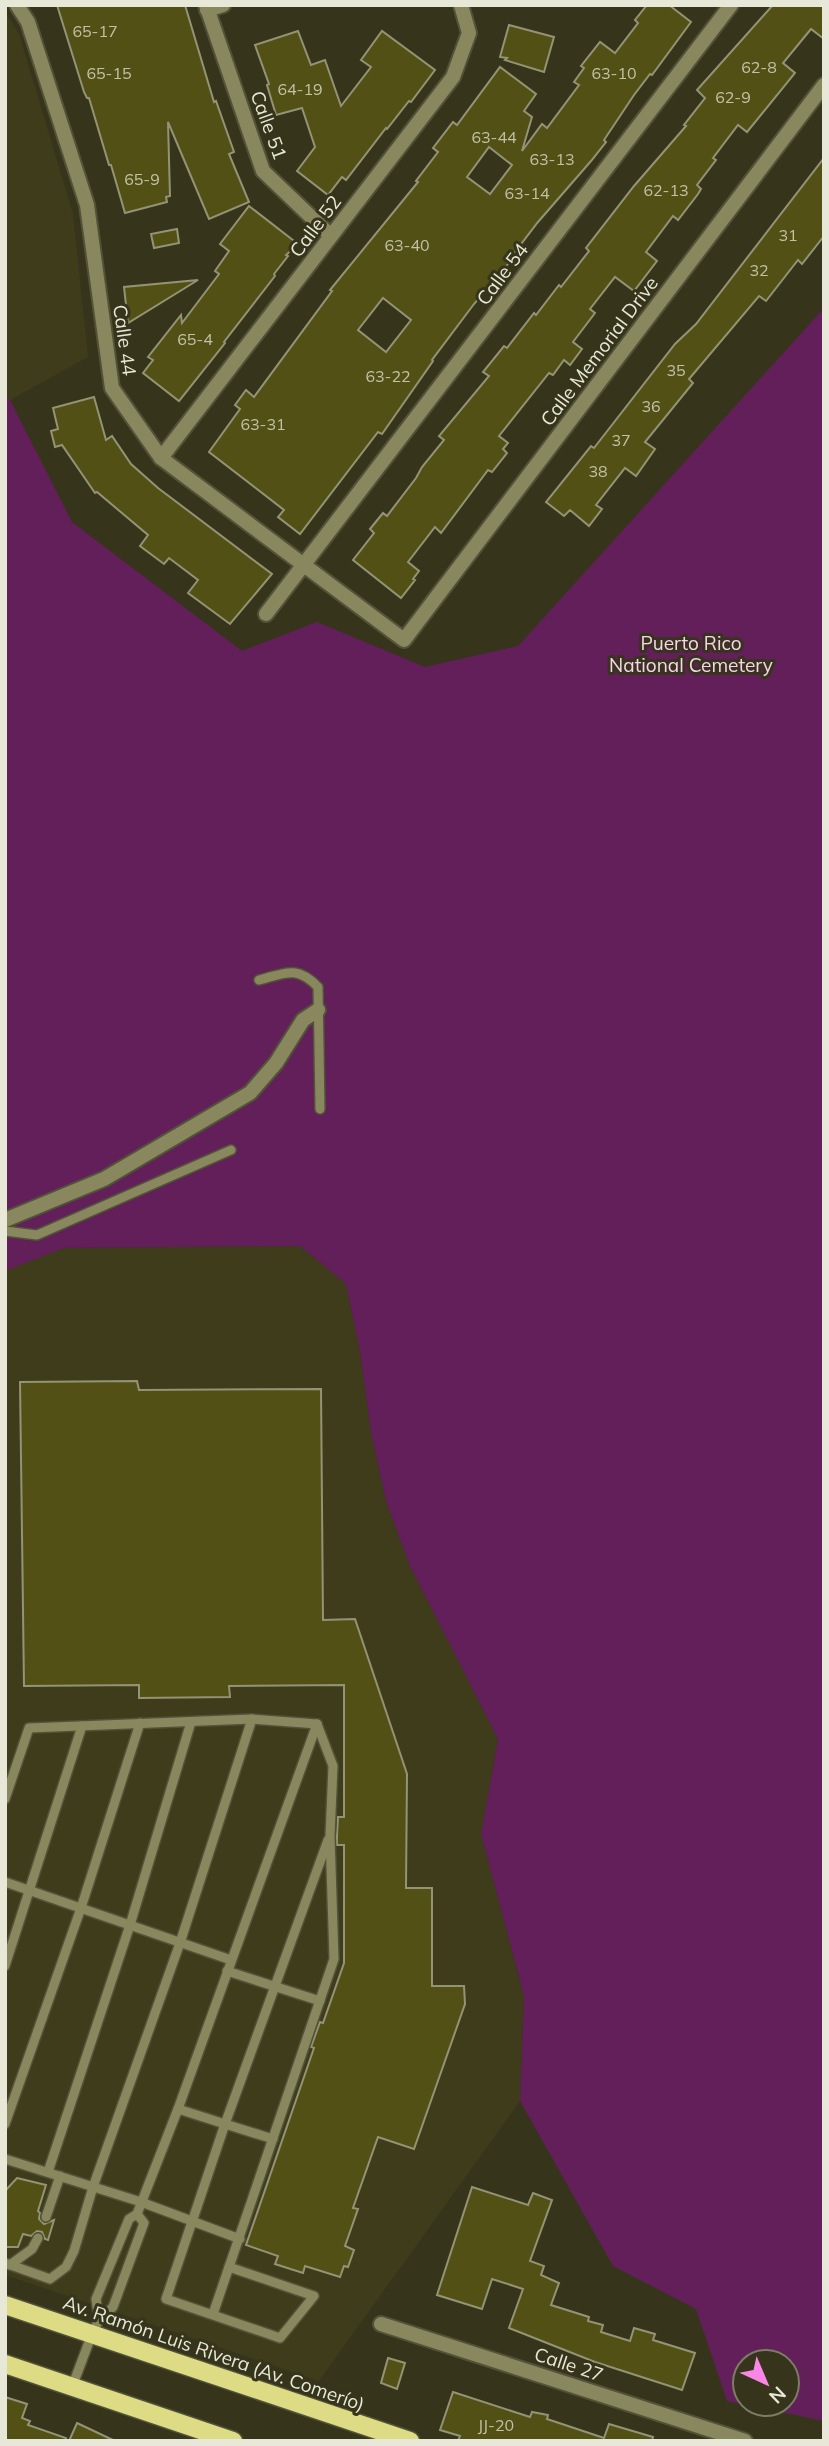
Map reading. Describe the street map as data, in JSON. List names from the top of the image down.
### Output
{
  "streets": {
    "main road": ["Av. Ramón Luis Rivera (Av. Comerío)"],
    "street": [
      "Calle 51",
      "Calle 52",
      "Calle 54",
      "Calle 44",
      "Calle Memorial Drive",
      "Calle 27"
    ]
  },
  "crossings": [
    ["Calle 51", "Calle 52"],
    ["Calle 52", "Calle 44"],
    ["Calle 54", "Calle 44"],
    ["Calle 44", "Calle Memorial Drive"]
  ],
  "parks": ["Puerto Rico National Cemetery"],
  "house_numbers": [
    "65-17",
    "62-8",
    "65-15",
    "63-10",
    "64-19",
    "62-9",
    "63-44",
    "63-13",
    "65-9",
    "62-13",
    "63-14",
    "31",
    "63-40",
    "32",
    "65-4",
    "35",
    "63-22",
    "36",
    "63-31",
    "37",
    "38",
    "JJ-20"
  ],
  "north": "bottom right"
}
